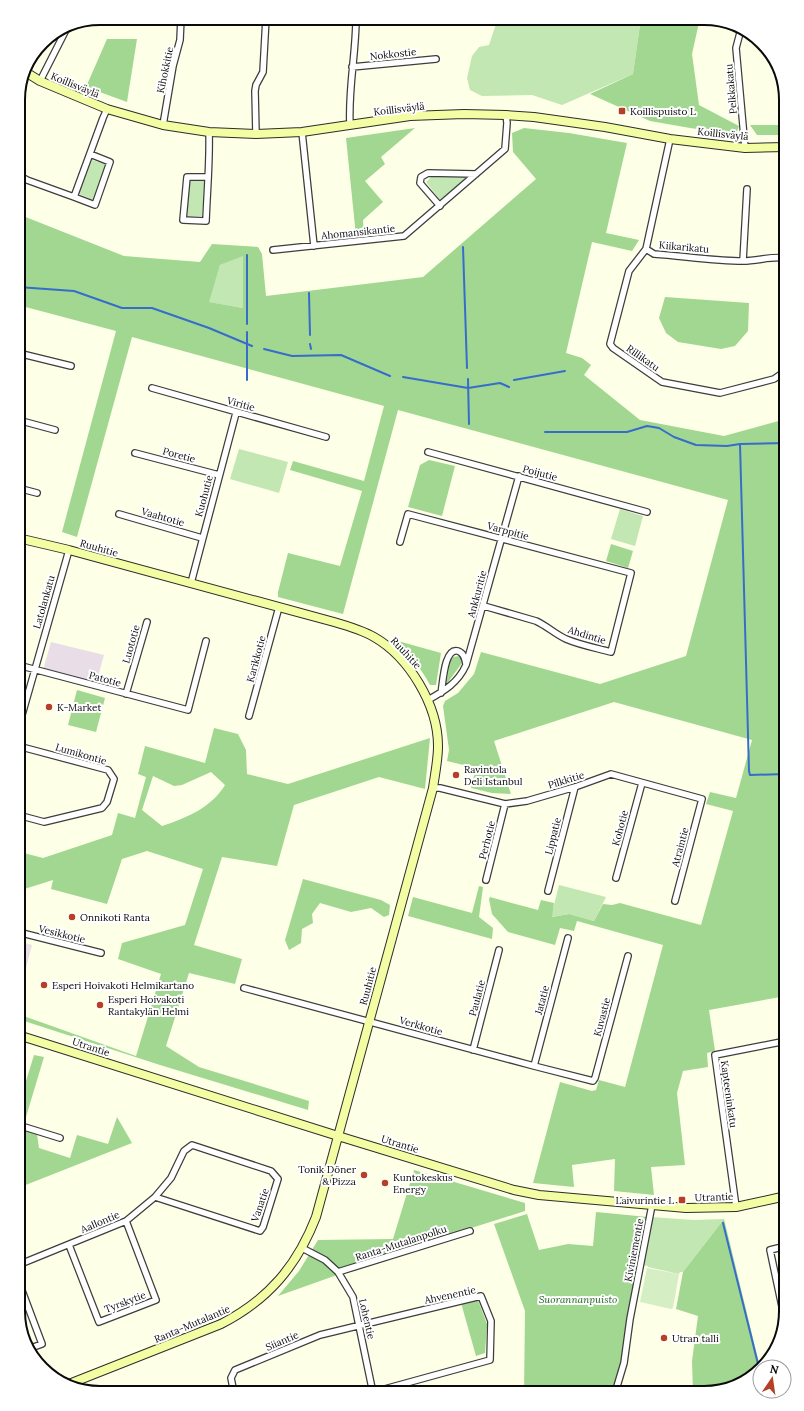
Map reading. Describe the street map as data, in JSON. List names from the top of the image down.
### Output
{
  "streets": {
    "street": [
      "Nokkostie",
      "Kihokkitie",
      "Koillisväylä",
      "Pelkkakatu",
      "Ahomansikantie",
      "Kiikarikatu",
      "Rillikatu",
      "Viritie",
      "Poretie",
      "Poijutie",
      "Kuohutie",
      "Vaahtotie",
      "Varppitie",
      "Ruuhitie",
      "Ankkuritie",
      "Latolankatu",
      "Ahdintie",
      "Luototie",
      "Karikkotie",
      "Patotie",
      "Lumikontie",
      "Pilkkitie",
      "Kohotie",
      "Lippatie",
      "Perhotie",
      "Atraintie",
      "Vesikkotie",
      "Paulatie",
      "Jatatie",
      "Kuvastie",
      "Verkkotie",
      "Utrantie",
      "Kapteeninkatu",
      "Vanatie",
      "Aallontie",
      "Ranta-Mutalanpolku",
      "Kiviniementie",
      "Ahvenentie",
      "Tyrskytie",
      "Lohentie",
      "Ranta-Mutalantie",
      "Siiantie"
    ]
  },
  "crossings": [
    ["Kihokkitie", "Koillisväylä"],
    ["Koillisväylä", "Pelkkakatu"],
    ["Koillisväylä", "Ahomansikantie"],
    ["Koillisväylä", "Kiikarikatu"],
    ["Kiikarikatu", "Rillikatu"],
    ["Viritie", "Kuohutie"],
    ["Poretie", "Kuohutie"],
    ["Poijutie", "Ankkuritie"],
    ["Kuohutie", "Vaahtotie"],
    ["Kuohutie", "Ruuhitie"],
    ["Varppitie", "Ankkuritie"],
    ["Varppitie", "Ahdintie"],
    ["Ruuhitie", "Ankkuritie"],
    ["Ruuhitie", "Latolankatu"],
    ["Ruuhitie", "Karikkotie"],
    ["Ruuhitie", "Pilkkitie"],
    ["Ruuhitie", "Verkkotie"],
    ["Ruuhitie", "Utrantie"],
    ["Ruuhitie", "Ranta-Mutalantie"],
    ["Ankkuritie", "Ahdintie"],
    ["Latolankatu", "Patotie"],
    ["Luototie", "Patotie"],
    ["Pilkkitie", "Kohotie"],
    ["Pilkkitie", "Lippatie"],
    ["Pilkkitie", "Perhotie"],
    ["Pilkkitie", "Atraintie"],
    ["Paulatie", "Verkkotie"],
    ["Jatatie", "Verkkotie"],
    ["Kuvastie", "Verkkotie"],
    ["Utrantie", "Kapteeninkatu"],
    ["Utrantie", "Kiviniementie"],
    ["Utrantie", "Ranta-Mutalantie"],
    ["Vanatie", "Aallontie"],
    ["Aallontie", "Tyrskytie"],
    ["Ranta-Mutalanpolku", "Lohentie"],
    ["Ahvenentie", "Lohentie"],
    ["Ahvenentie", "Siiantie"],
    ["Lohentie", "Ranta-Mutalantie"],
    ["Lohentie", "Siiantie"]
  ],
  "parks": ["Suorannanpuisto"],
  "places": {
    "transit": ["Koillispuisto L", "Laivurintie L"],
    "other": [
      "K-Market",
      "Ravintola Deli Istanbul",
      "Onnikoti Ranta",
      "Esperi Hoivakoti Helmikartano",
      "Esperi Hoivakoti Rantakylän Helmi",
      "Tonik Döner & Pizza",
      "Kuntokeskus Energy",
      "Utran talli"
    ]
  },
  "north": "top"
}
